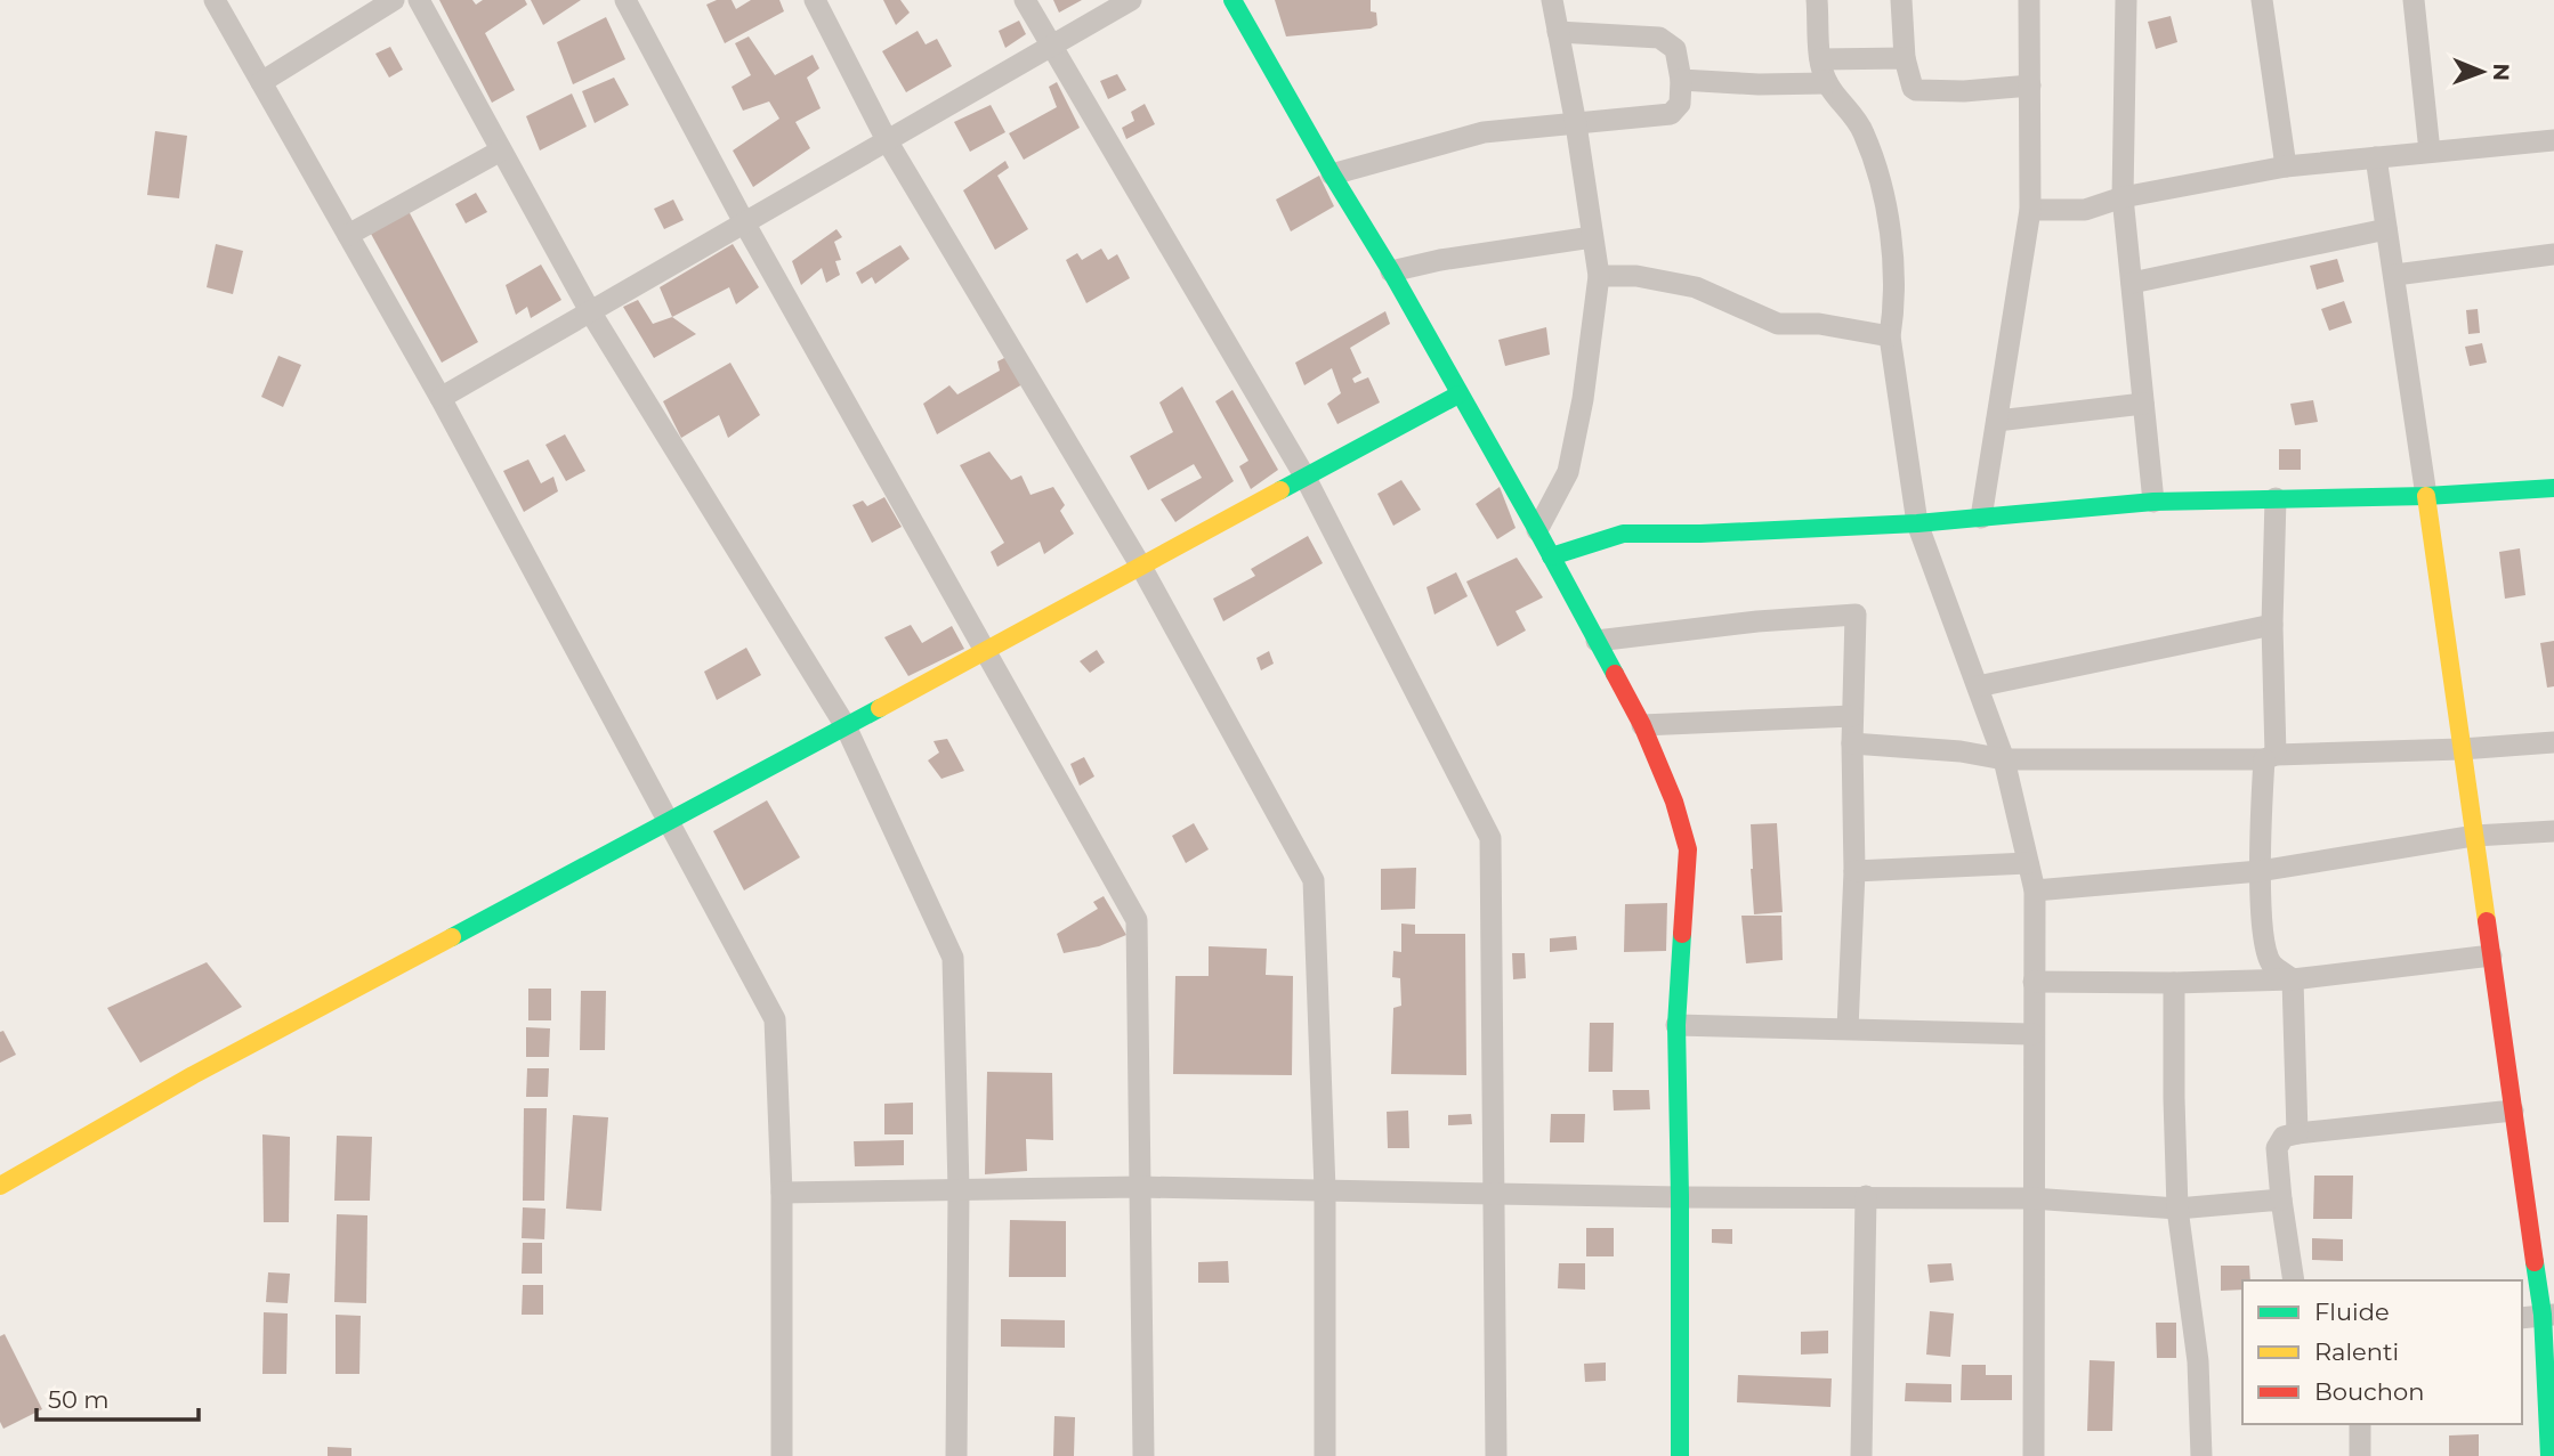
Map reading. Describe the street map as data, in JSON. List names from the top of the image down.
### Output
{
  "legend": ["Fluide", "Ralenti", "Bouchon"],
  "scale_bar": "50 m",
  "north": "right"
}
